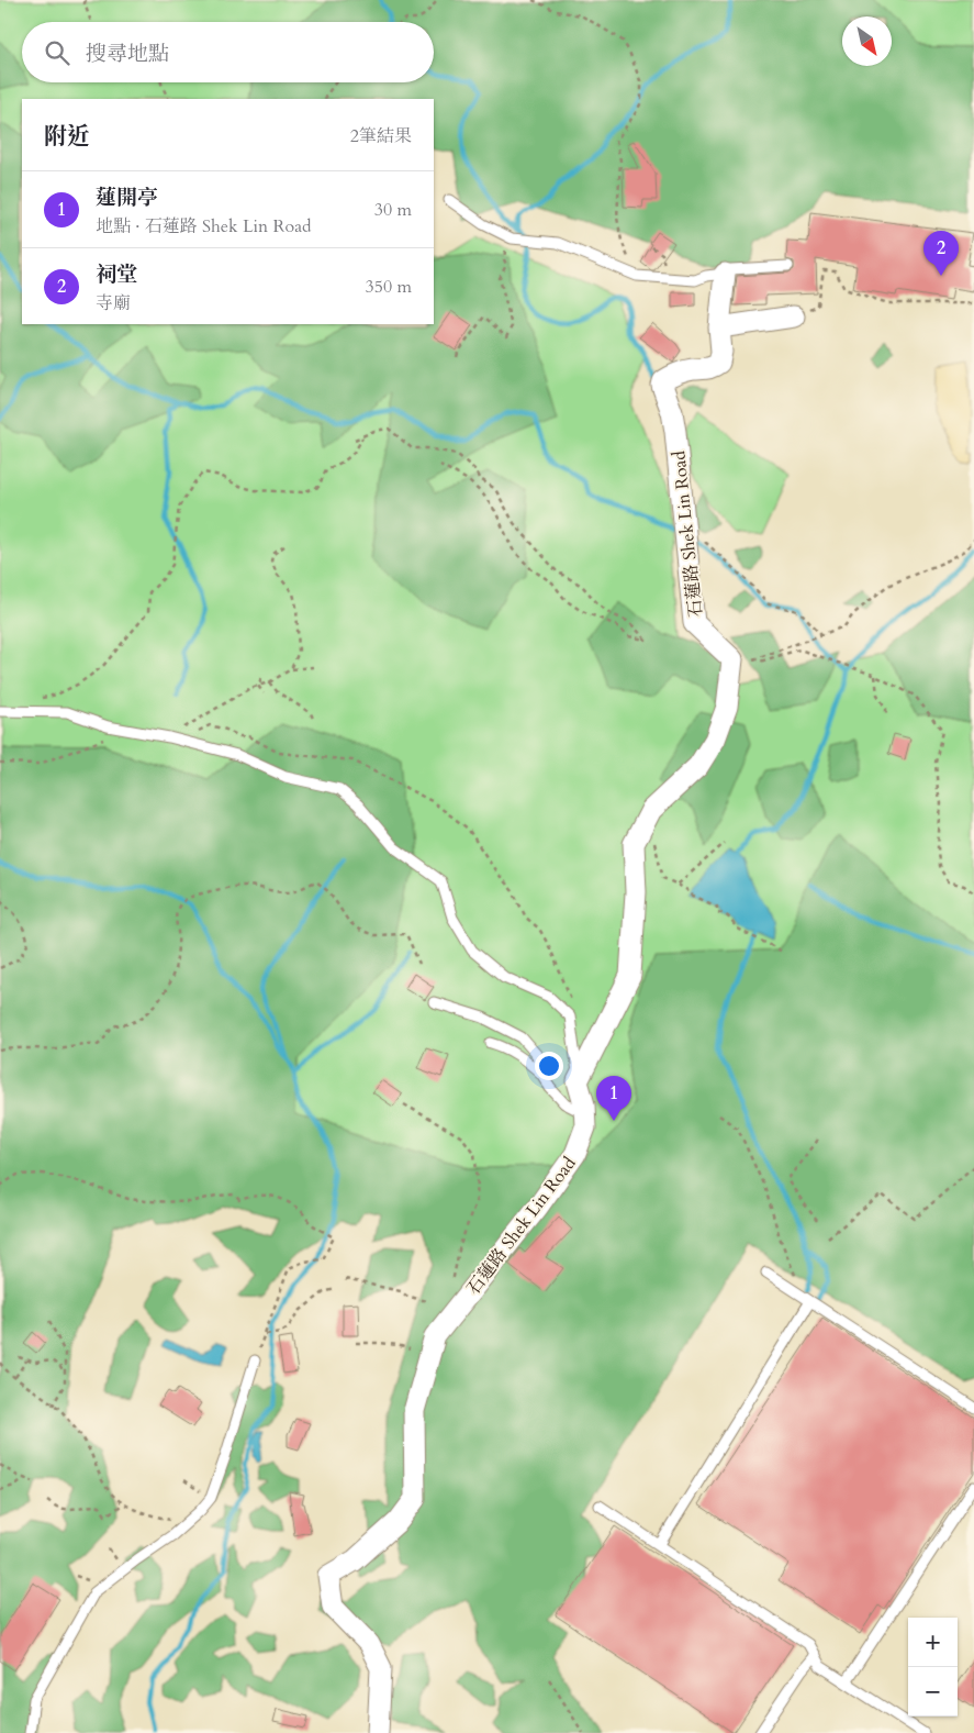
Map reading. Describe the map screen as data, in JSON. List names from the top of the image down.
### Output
{
  "streets": {
    "street": ["石蓮路 Shek Lin Road"]
  },
  "north": "bottom right",
  "page": {
    "search": "搜尋地點",
    "heading": ["附近", "2筆結果"],
    "list": [
      {
        "mark": "1",
        "name": "蓮開亭",
        "note": "地點 · 石蓮路 Shek Lin Road",
        "value": "30 m"
      },
      {
        "mark": "2",
        "name": "祠堂",
        "note": "寺廟",
        "value": "350 m"
      }
    ],
    "pins": ["2", "1"],
    "map_buttons": ["+", "−"]
  }
}
